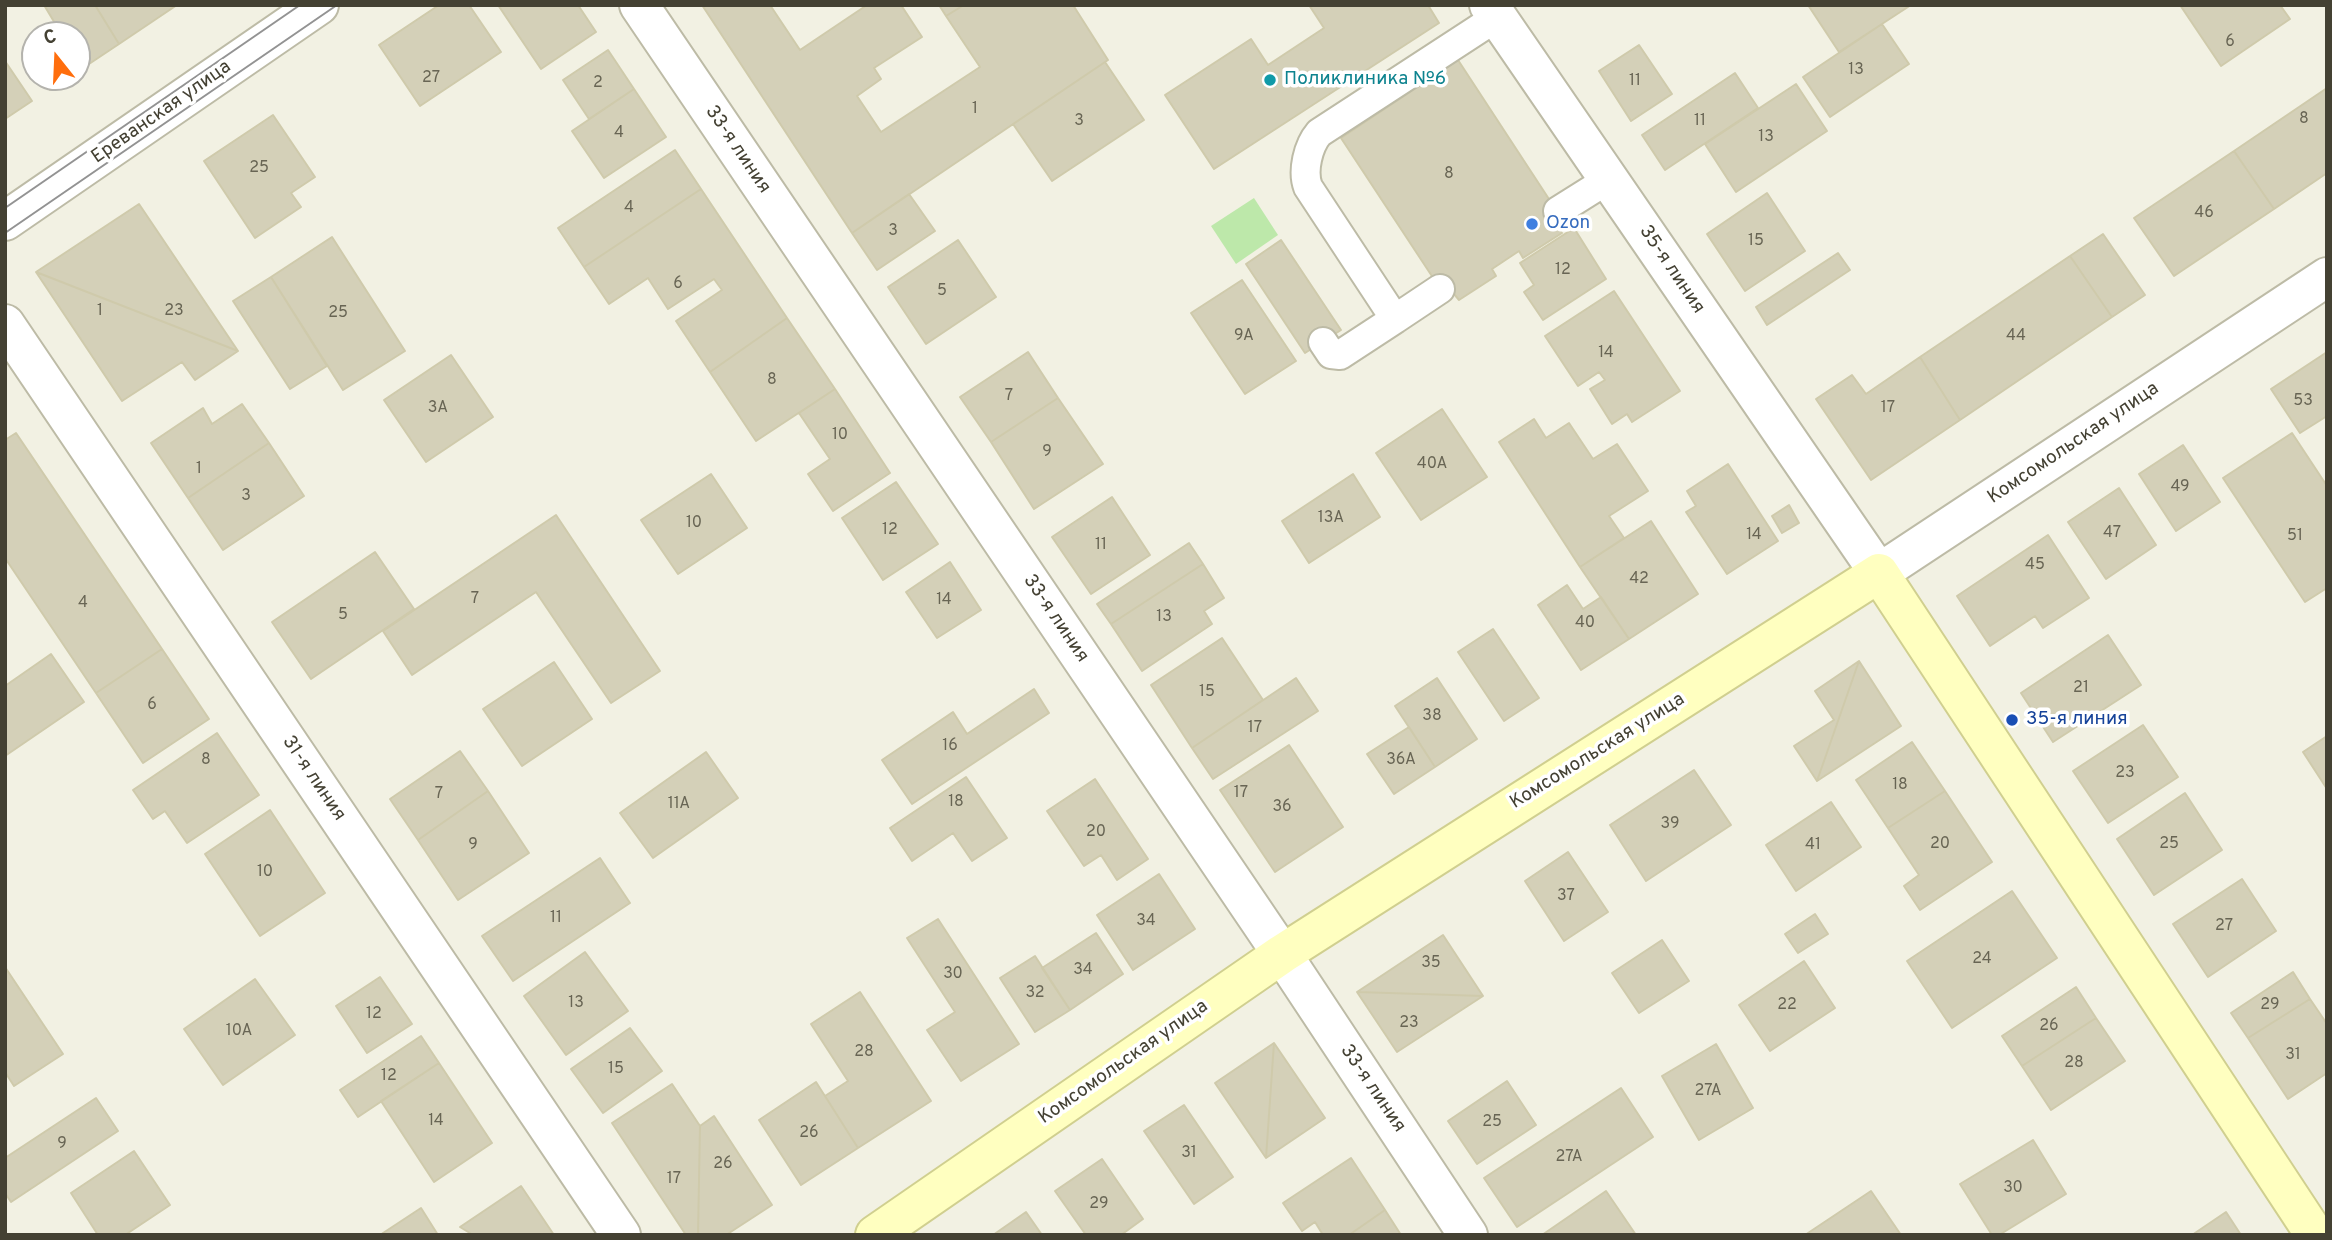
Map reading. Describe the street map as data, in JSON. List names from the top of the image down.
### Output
{
  "streets": {
    "street": [
      "Ереванская улица",
      "33-я линия",
      "35-я линия",
      "Комсомольская улица",
      "31-я линия"
    ]
  },
  "crossings": [
    ["33-я линия", "Комсомольская улица"],
    ["35-я линия", "Комсомольская улица"]
  ],
  "places": ["Поликлиника №6", "Ozon", "35-я линия"],
  "house_numbers": [
    "6",
    "13",
    "27",
    "11",
    "2",
    "1",
    "8",
    "3",
    "11",
    "4",
    "13",
    "25",
    "8",
    "4",
    "46",
    "3",
    "15",
    "12",
    "6",
    "5",
    "1",
    "23",
    "25",
    "9А",
    "44",
    "14",
    "8",
    "7",
    "53",
    "3А",
    "17",
    "10",
    "9",
    "40А",
    "1",
    "49",
    "3",
    "13А",
    "10",
    "12",
    "47",
    "14",
    "51",
    "11",
    "45",
    "42",
    "7",
    "14",
    "4",
    "5",
    "13",
    "40",
    "21",
    "15",
    "6",
    "38",
    "17",
    "16",
    "8",
    "36А",
    "23",
    "18",
    "17",
    "7",
    "18",
    "11А",
    "36",
    "39",
    "20",
    "20",
    "25",
    "9",
    "41",
    "10",
    "37",
    "11",
    "34",
    "27",
    "24",
    "35",
    "34",
    "30",
    "32",
    "13",
    "22",
    "29",
    "12",
    "23",
    "26",
    "10А",
    "28",
    "31",
    "28",
    "15",
    "12",
    "27А",
    "14",
    "25",
    "26",
    "9",
    "31",
    "27А",
    "26",
    "17",
    "30",
    "29"
  ],
  "north": "top"
}
